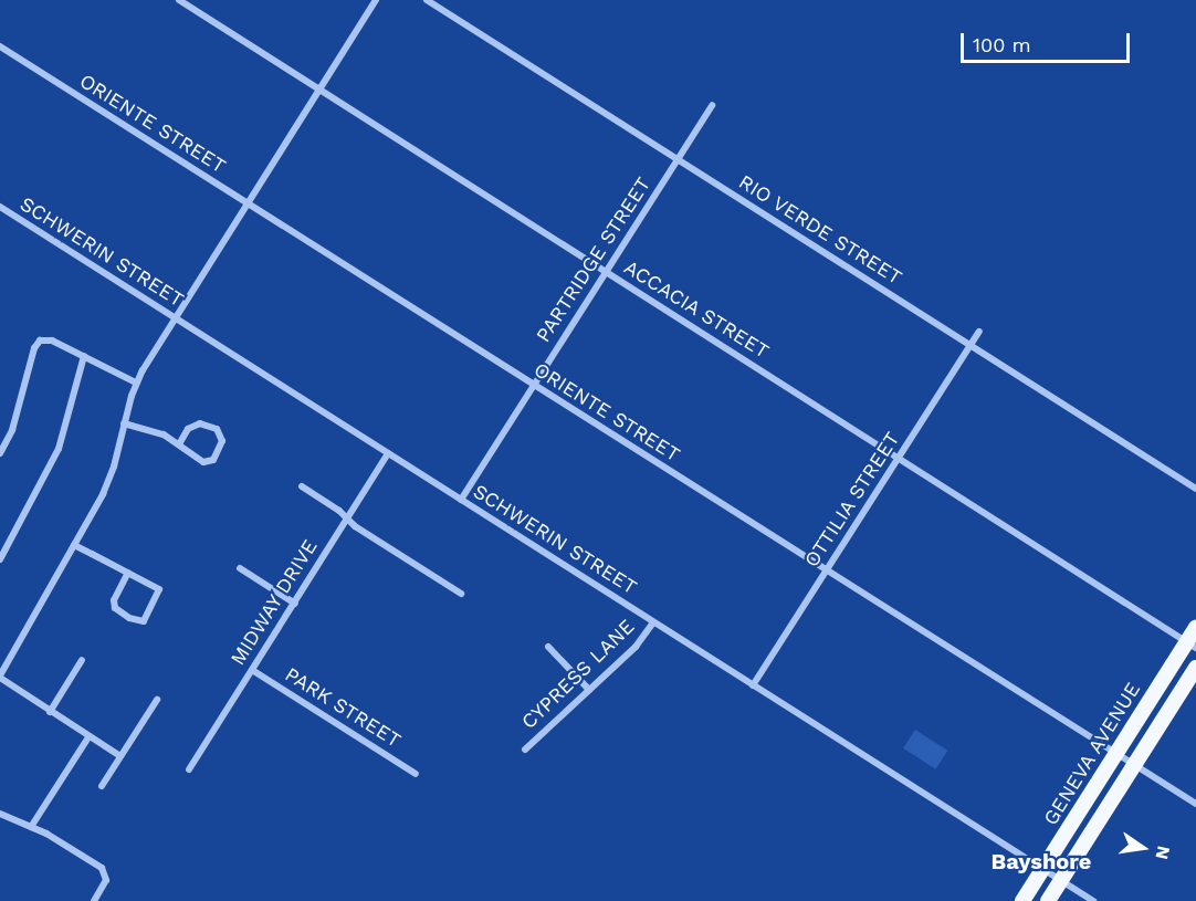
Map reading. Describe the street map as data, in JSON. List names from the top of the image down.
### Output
{
  "streets": {
    "main road": ["GENEVA AVENUE"],
    "street": [
      "ORIENTE STREET",
      "RIO VERDE STREET",
      "SCHWERIN STREET",
      "PARTRIDGE STREET",
      "ACCACIA STREET",
      "OTTILIA STREET",
      "MIDWAY DRIVE",
      "CYPRESS LANE",
      "PARK STREET"
    ]
  },
  "crossings": [
    ["ORIENTE STREET", "PARTRIDGE STREET"],
    ["ORIENTE STREET", "OTTILIA STREET"],
    ["ORIENTE STREET", "GENEVA AVENUE"],
    ["RIO VERDE STREET", "PARTRIDGE STREET"],
    ["RIO VERDE STREET", "OTTILIA STREET"],
    ["SCHWERIN STREET", "PARTRIDGE STREET"],
    ["SCHWERIN STREET", "OTTILIA STREET"],
    ["SCHWERIN STREET", "MIDWAY DRIVE"],
    ["SCHWERIN STREET", "CYPRESS LANE"],
    ["SCHWERIN STREET", "GENEVA AVENUE"],
    ["PARTRIDGE STREET", "ACCACIA STREET"],
    ["ACCACIA STREET", "OTTILIA STREET"],
    ["ACCACIA STREET", "GENEVA AVENUE"],
    ["MIDWAY DRIVE", "PARK STREET"]
  ],
  "districts": ["Bayshore"],
  "scale_bar": "100 m",
  "north": "right"
}
